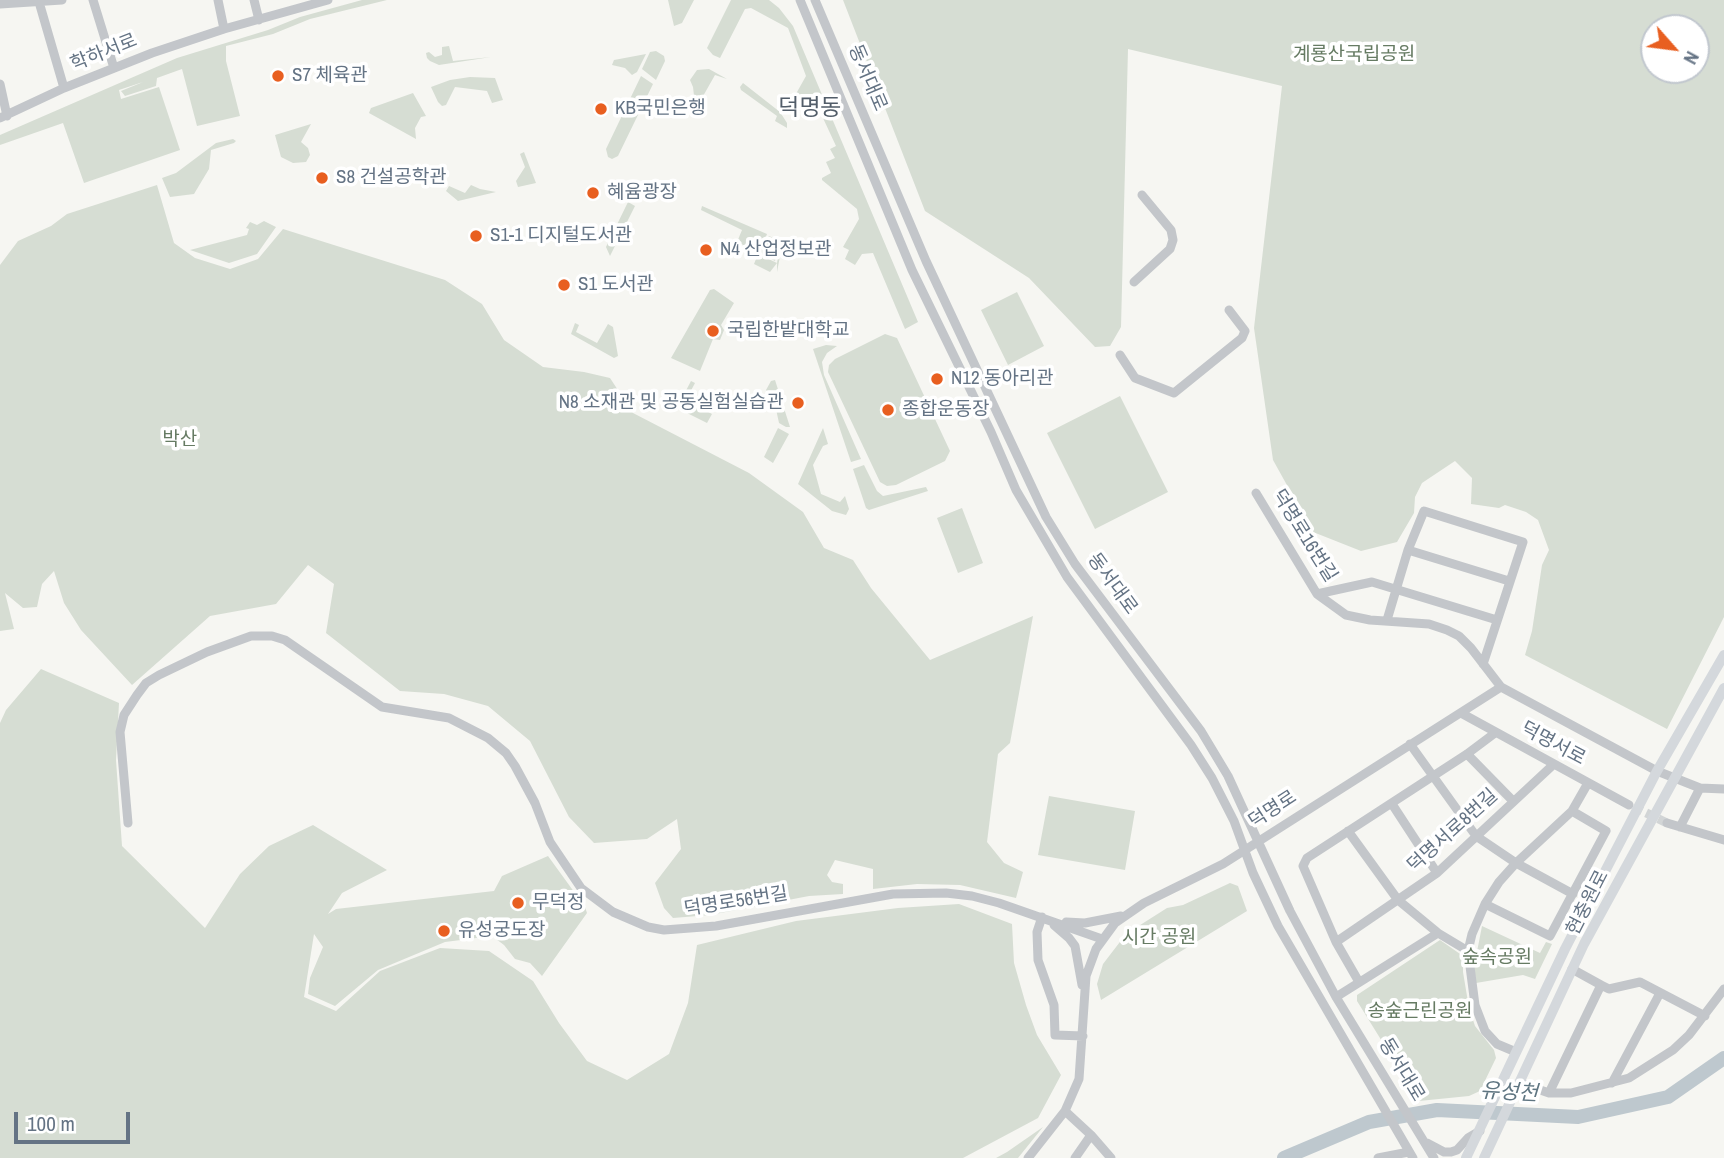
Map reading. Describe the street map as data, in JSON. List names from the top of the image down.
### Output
{
  "streets": {
    "main road": ["현충원로"],
    "street": [
      "학하서로",
      "동서대로",
      "덕명로16번길",
      "덕명서로",
      "덕명로",
      "덕명서로8번길",
      "덕명로56번길"
    ]
  },
  "crossings": [
    ["동서대로", "덕명로"],
    ["덕명로16번길", "덕명로"],
    ["덕명서로", "덕명로"],
    ["덕명서로", "덕명서로8번길"],
    ["덕명로", "덕명로56번길"]
  ],
  "districts": ["덕명동"],
  "water": ["유성천"],
  "parks": [
    "계룡산국립공원",
    "박산",
    "시간 공원",
    "숲속공원",
    "송숲근린공원"
  ],
  "places": [
    "S7 체육관",
    "KB국민은행",
    "S8 건설공학관",
    "혜윰광장",
    "S1-1 디지털도서관",
    "N4 산업정보관",
    "S1 도서관",
    "국립한밭대학교",
    "N12 동아리관",
    "N8 소재관 및 공동실험실습관",
    "종합운동장",
    "무덕정",
    "유성궁도장"
  ],
  "scale_bar": "100 m",
  "north": "bottom right"
}
